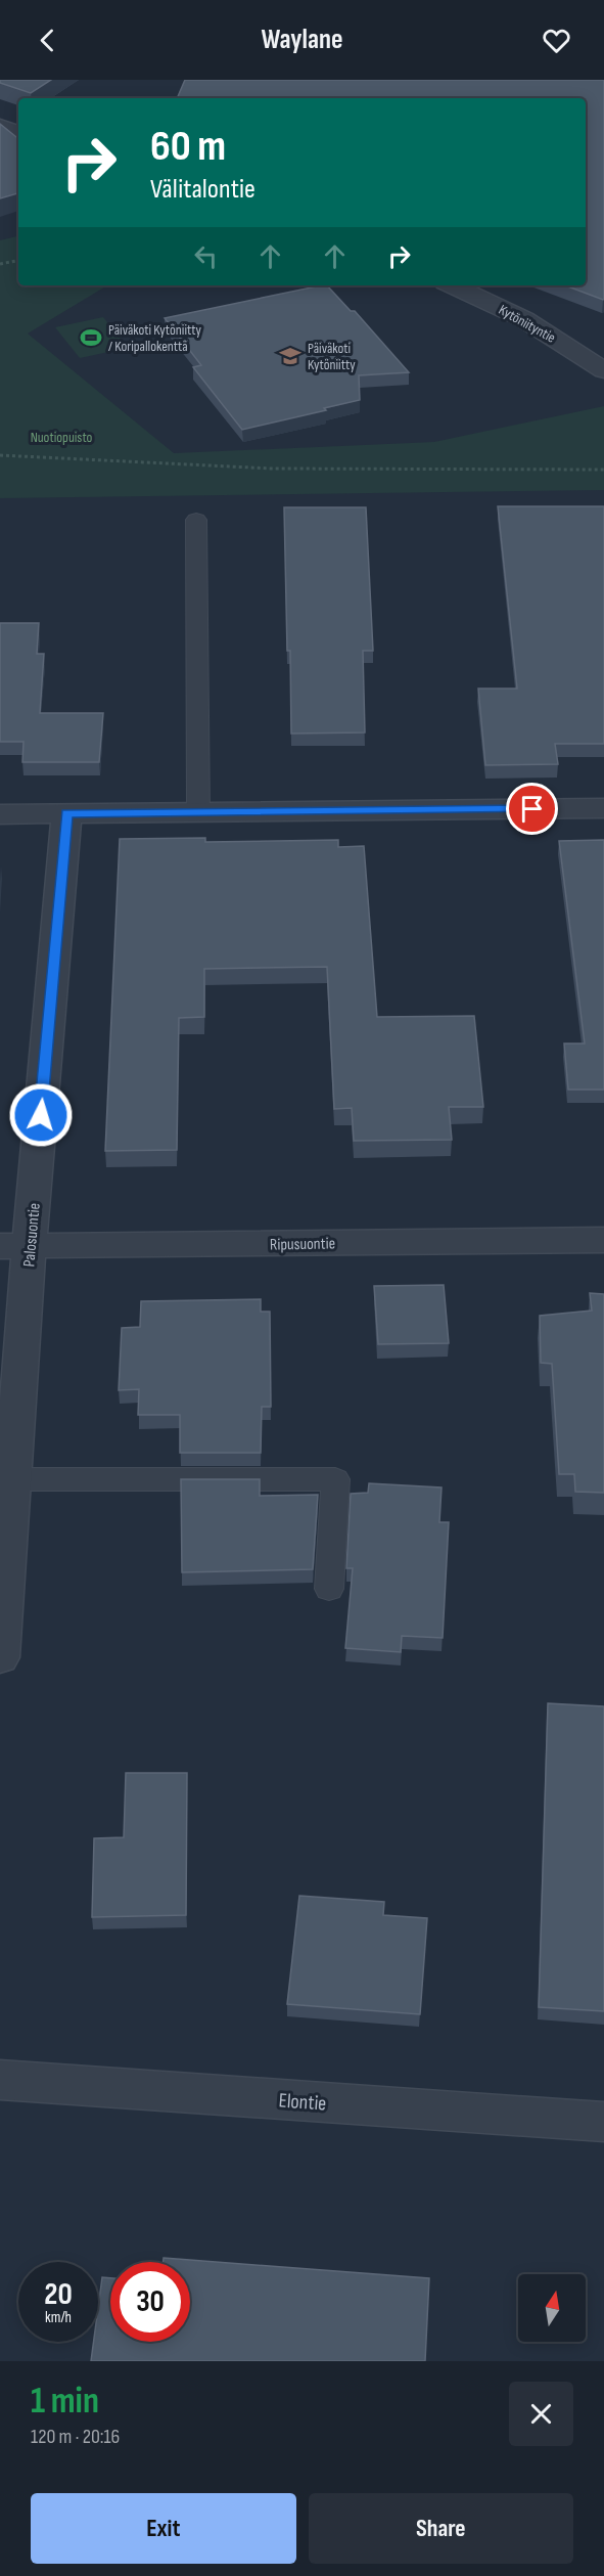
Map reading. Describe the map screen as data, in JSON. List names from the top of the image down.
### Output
{
  "streets": {
    "street": [
      "Kytöniityntie",
      "Palosuontie",
      "Ripusuontie",
      "Elontie"
    ]
  },
  "crossings": [
    ["Palosuontie", "Ripusuontie"]
  ],
  "parks": ["Nuotiopuisto"],
  "places": {
    "sports": ["Päiväkoti Kytöniitty / Koripallokenttä"],
    "school or university": ["Päiväkoti Kytöniitty"]
  },
  "north": "top",
  "page": {
    "header": "Waylane",
    "turn": ["60 m", "Välitalontie"],
    "speed": "20 km/h",
    "limit": "30",
    "heading": ["1 min", "120 m · 20:16"],
    "buttons": ["Exit", "Share"]
  }
}
